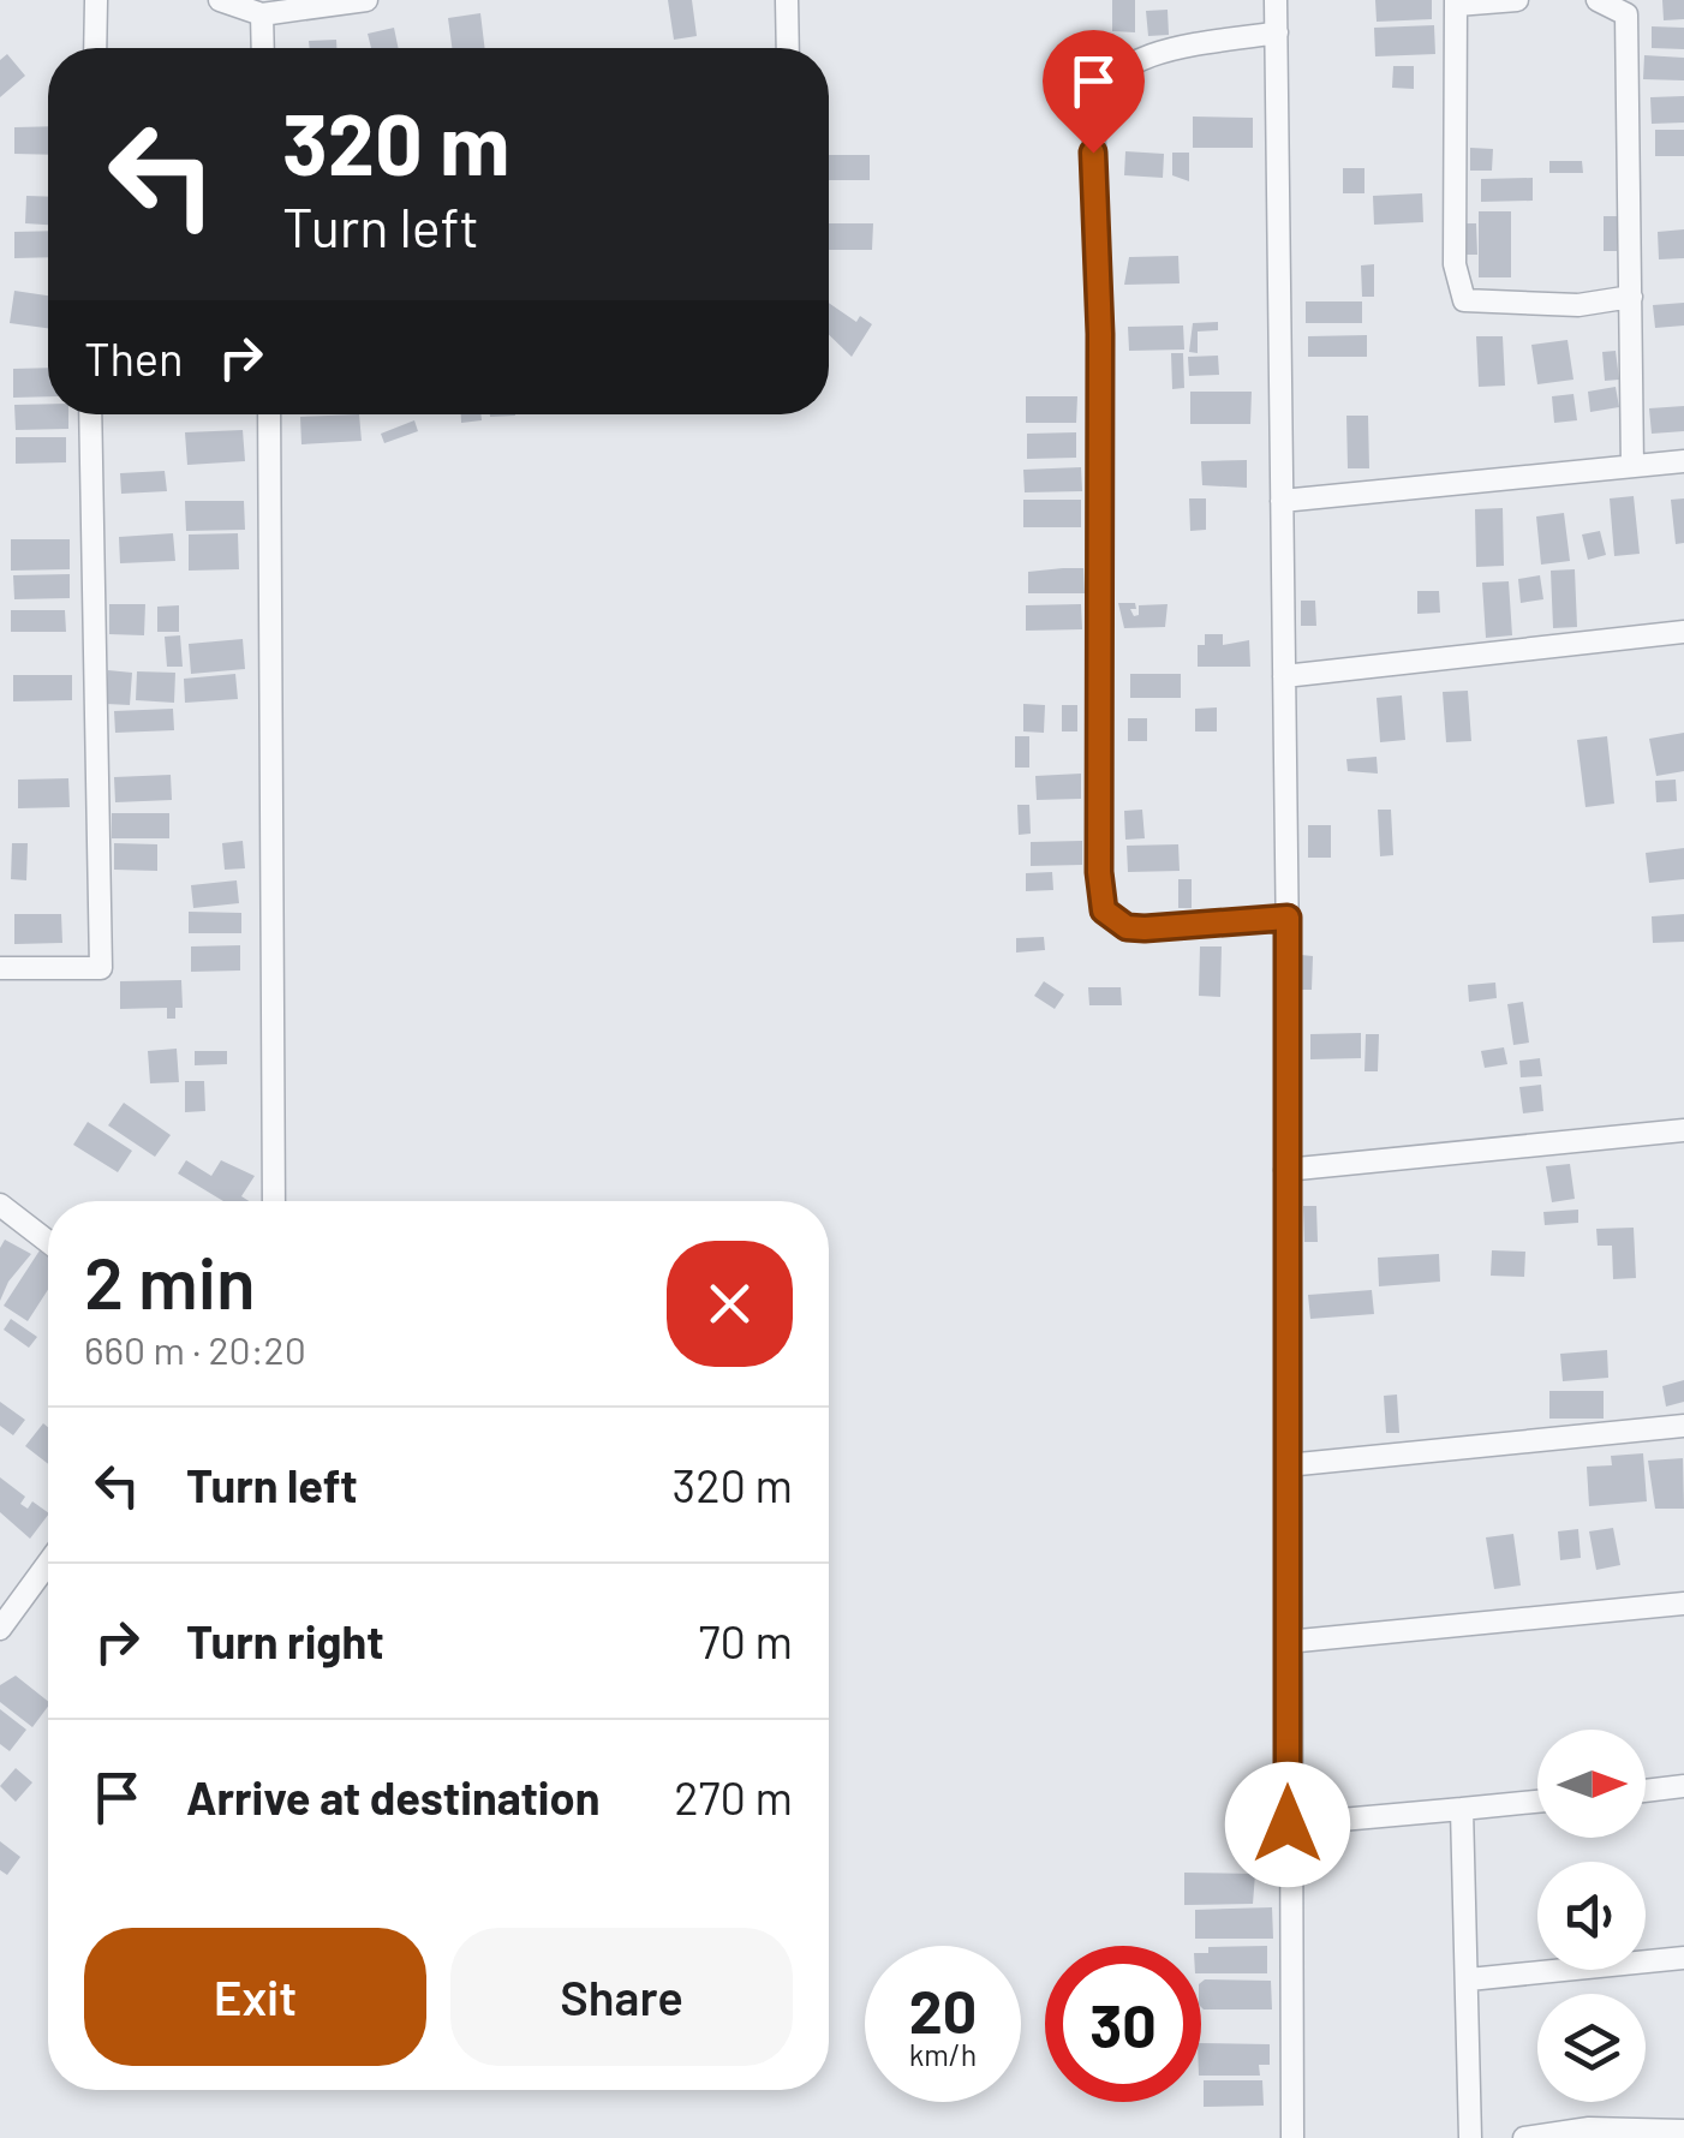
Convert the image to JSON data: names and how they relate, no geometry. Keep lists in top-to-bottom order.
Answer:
{
  "north": "right",
  "page": {
    "turn": ["320 m", "Turn left"],
    "then": "Then",
    "heading": ["2 min", "660 m · 20:20"],
    "list": [
      {
        "name": "Turn left",
        "value": "320 m"
      },
      {
        "name": "Turn right",
        "value": "70 m"
      },
      {
        "name": "Arrive at destination",
        "value": "270 m"
      }
    ],
    "buttons": ["Exit", "Share"],
    "speed": "20 km/h",
    "limit": "30"
  }
}
